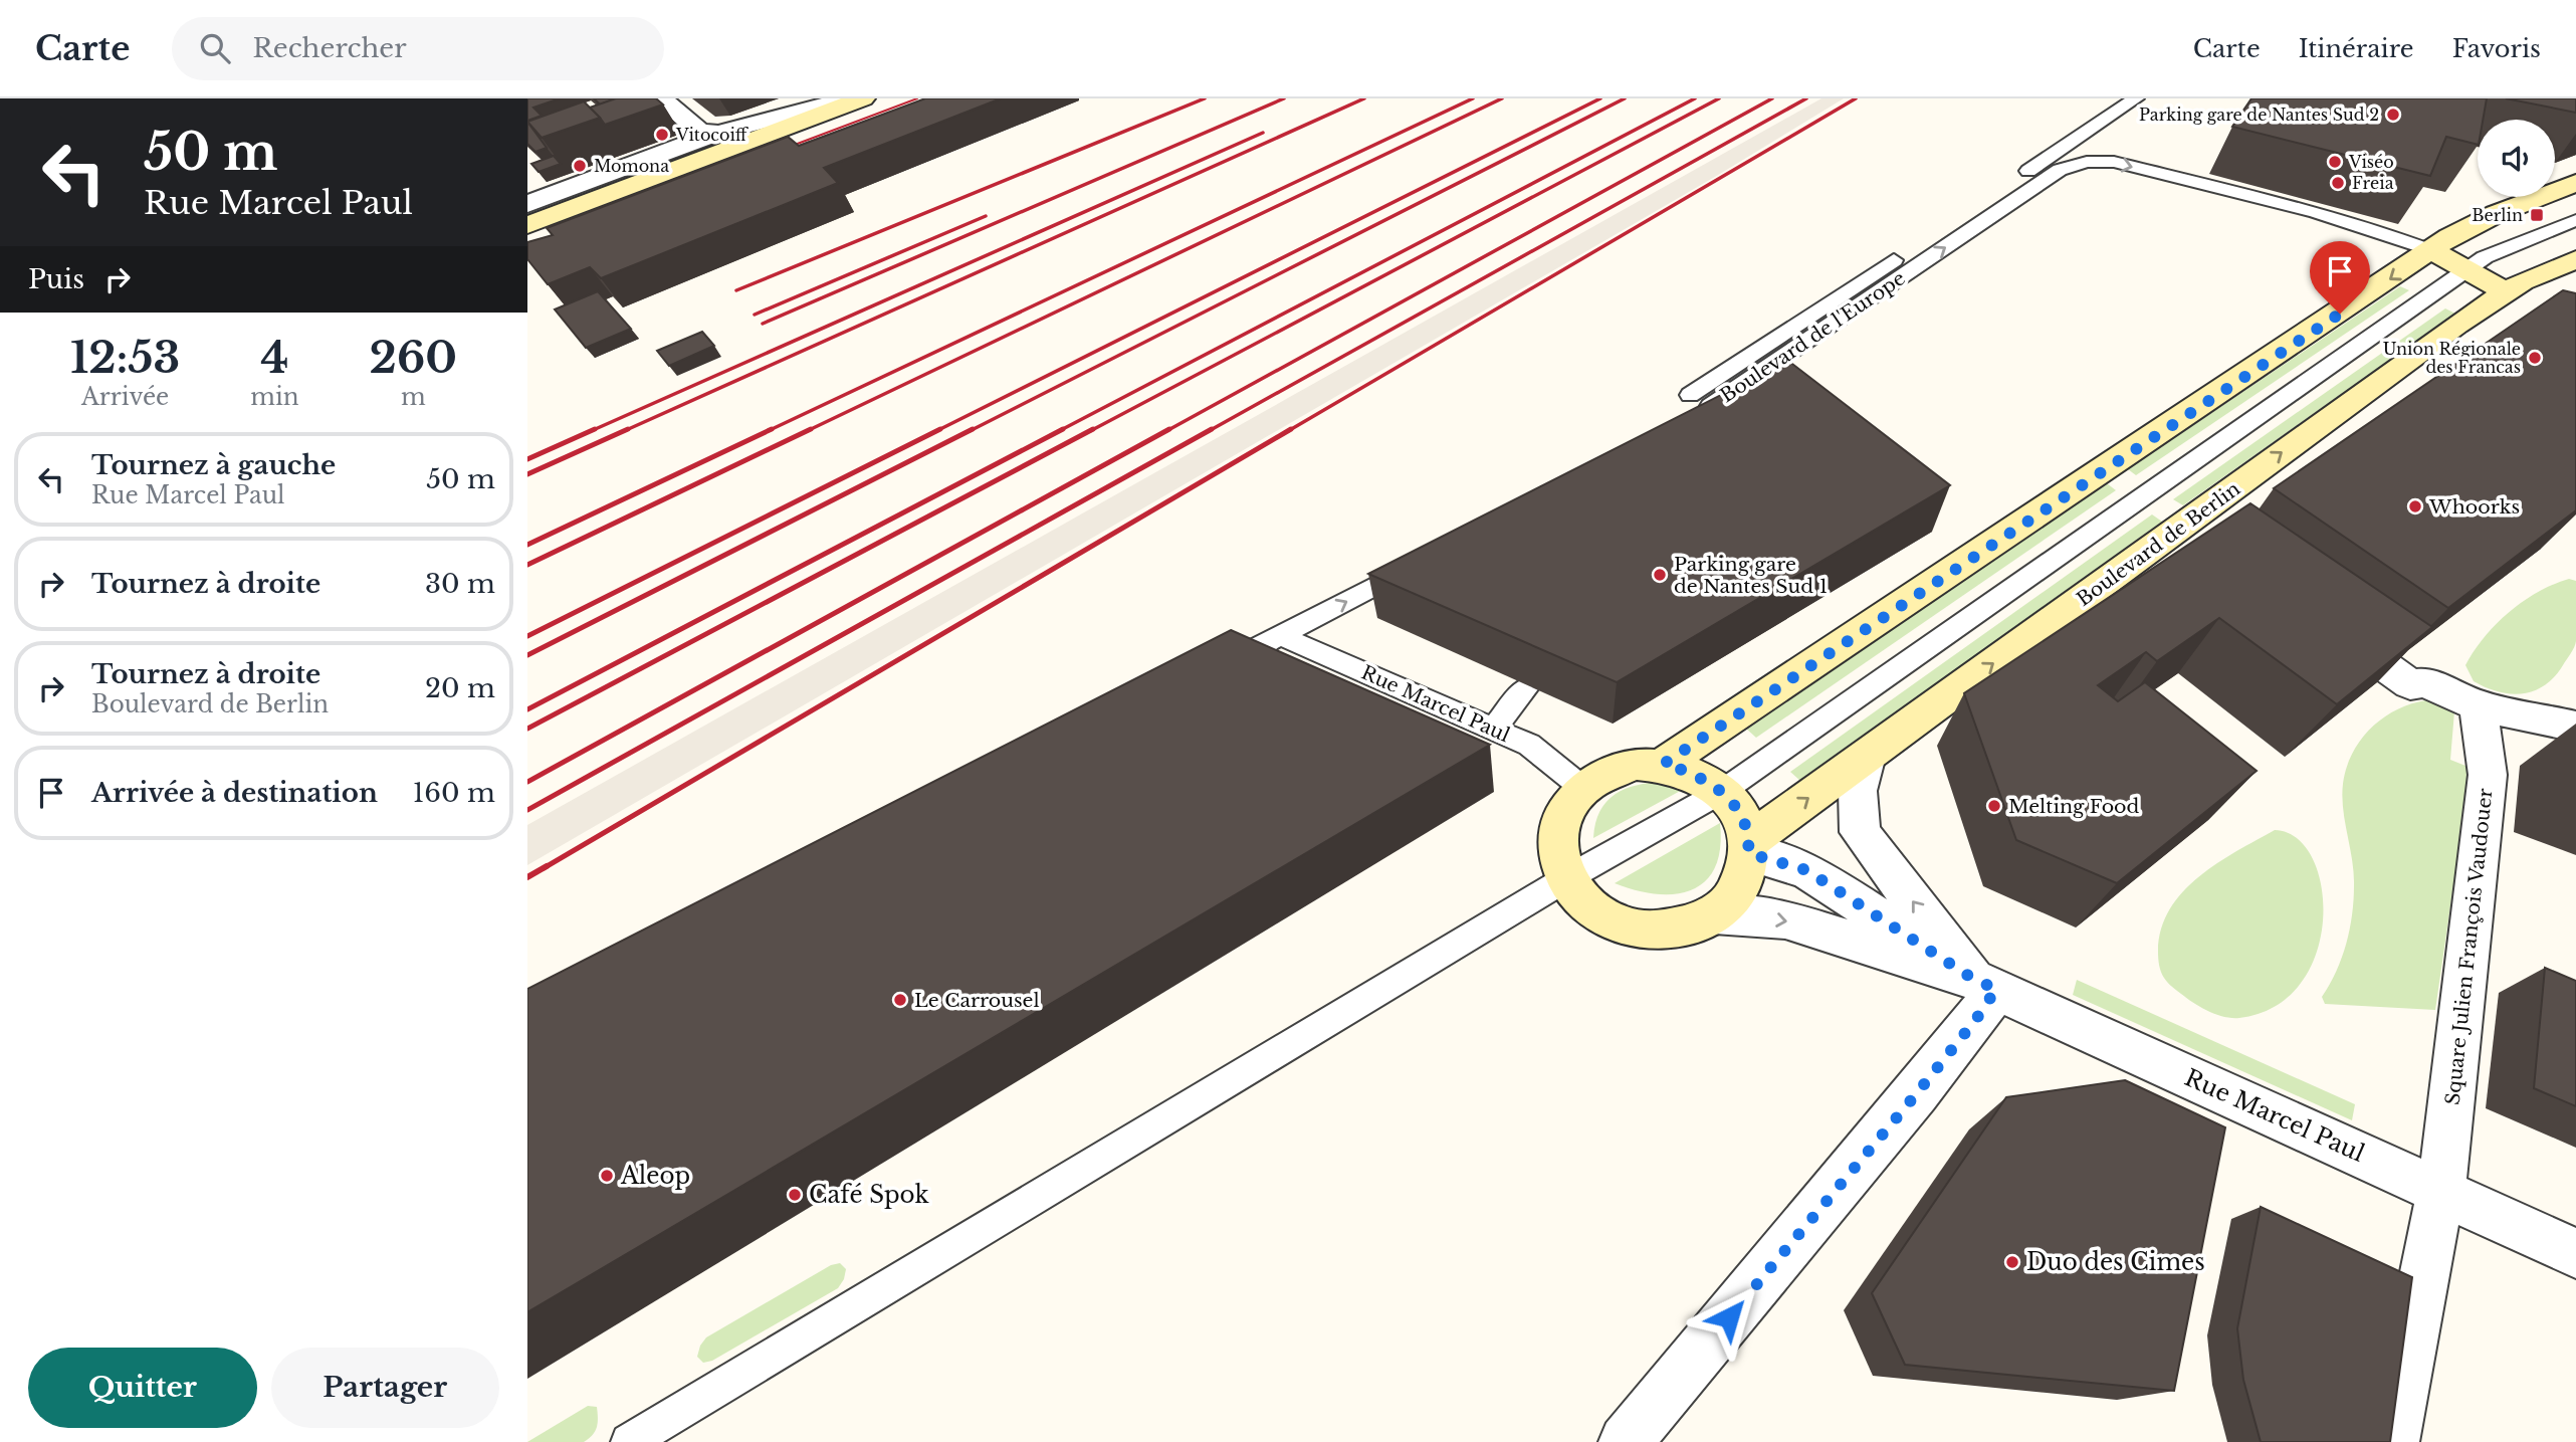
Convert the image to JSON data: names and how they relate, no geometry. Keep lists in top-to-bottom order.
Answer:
{
  "streets": {
    "street": ["Boulevard de Berlin", "Rue Marcel Paul", "Square Julien François Vaudouer"],
    "lane": ["Boulevard de l'Europe"]
  },
  "crossings": [
    ["Boulevard de Berlin", "Rue Marcel Paul"],
    ["Rue Marcel Paul", "Square Julien François Vaudouer"]
  ],
  "places": {
    "other": [
      "Parking gare de Nantes Sud 2",
      "Vitocoiff",
      "Viséo",
      "Momona",
      "Freia",
      "Union Régionale des Francas",
      "Whoorks",
      "Parking gare de Nantes Sud 1",
      "Melting Food",
      "Le Carrousel",
      "Aleop",
      "Café Spok",
      "Duo des Cimes"
    ],
    "transit": ["Berlin"]
  },
  "page": {
    "header": "Carte",
    "search": "Rechercher",
    "nav": ["Carte", "Itinéraire", "Favoris"],
    "turn": ["50 m", "Rue Marcel Paul"],
    "then": "Puis",
    "eta": [
      "12:53",
      "Arrivée",
      "4",
      "min",
      "260",
      "m"
    ],
    "list": [
      {
        "name": "Tournez à gauche",
        "note": "Rue Marcel Paul",
        "value": "50 m"
      },
      {
        "name": "Tournez à droite",
        "value": "30 m"
      },
      {
        "name": "Tournez à droite",
        "note": "Boulevard de Berlin",
        "value": "20 m"
      },
      {
        "name": "Arrivée à destination",
        "value": "160 m"
      }
    ],
    "buttons": ["Quitter", "Partager"]
  }
}
